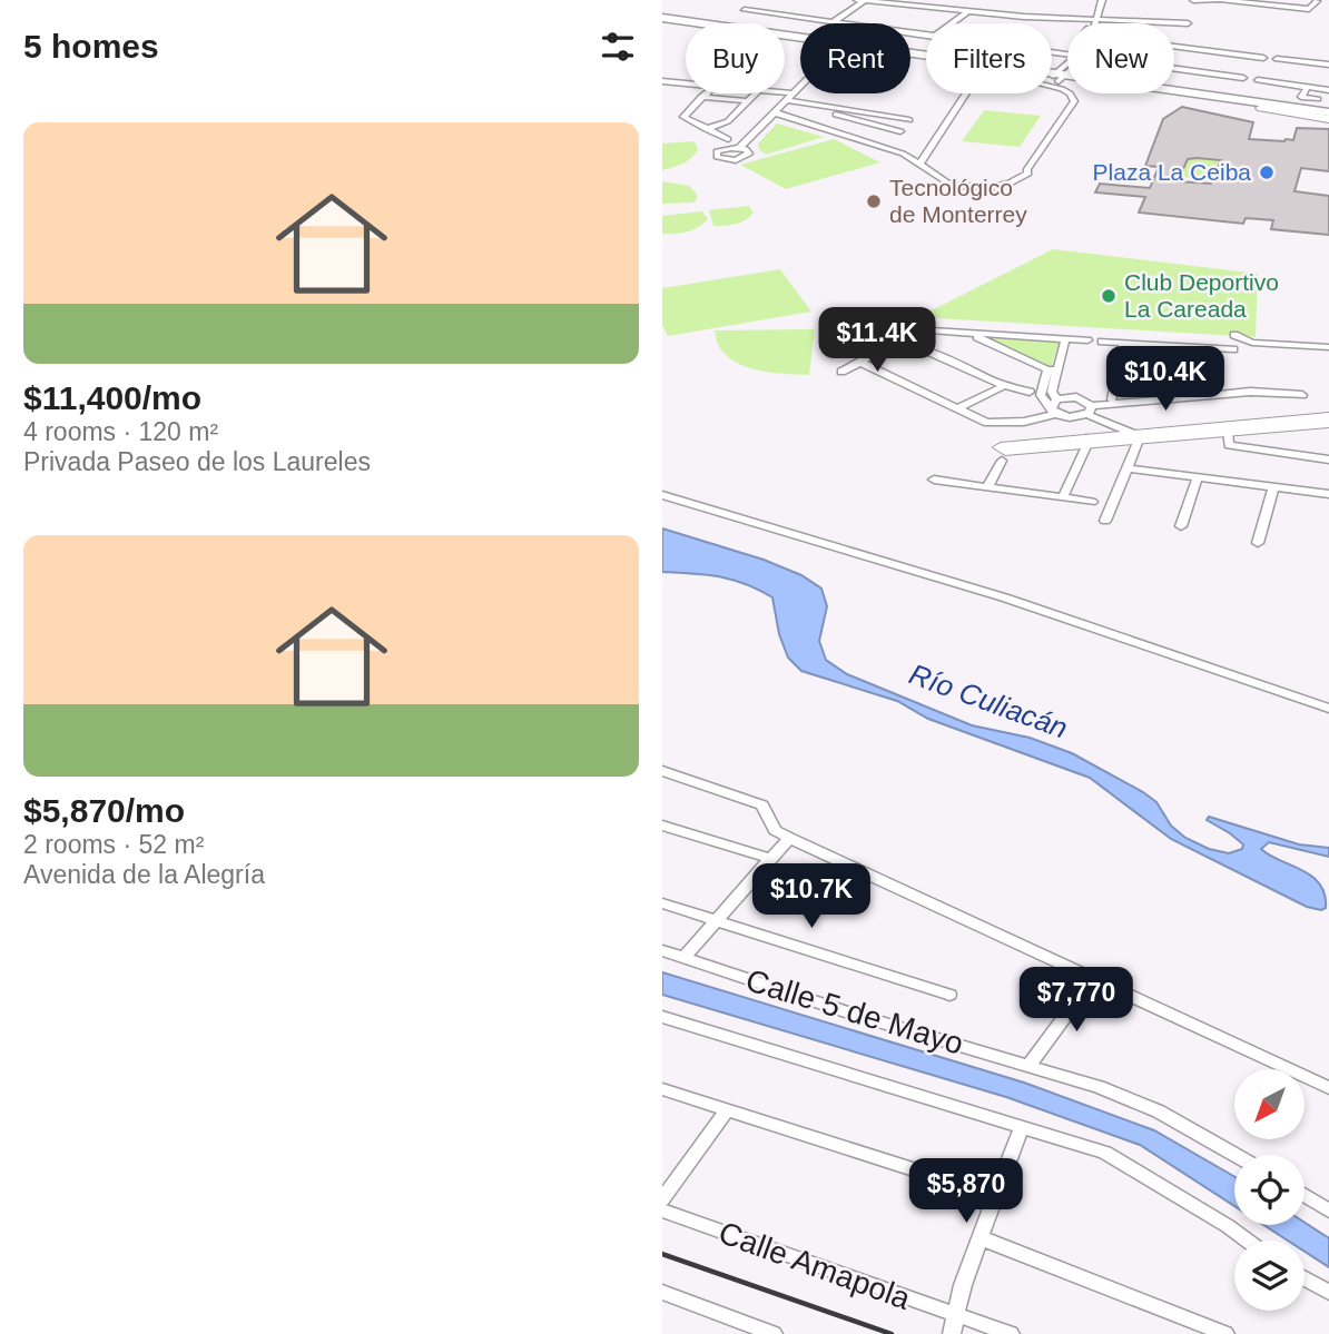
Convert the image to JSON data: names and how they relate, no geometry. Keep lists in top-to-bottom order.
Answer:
{
  "streets": {
    "street": ["Calle 5 de Mayo", "Calle Amapola"]
  },
  "water": ["Río Culiacán"],
  "places": ["Plaza La Ceiba", "Tecnológico de Monterrey", "Club Deportivo La Careada"],
  "north": "bottom left",
  "page": {
    "heading": "5 homes",
    "chip": [
      "Buy",
      "Rent",
      "Filters",
      "New"
    ],
    "list": [
      {
        "name": "$11,400/mo",
        "note": "4 rooms · 120 m² · Privada Paseo de los Laureles"
      },
      {
        "name": "$5,870/mo",
        "note": "2 rooms · 52 m² · Avenida de la Alegría"
      }
    ],
    "price": [
      "$11.4K",
      "$10.4K",
      "$10.7K",
      "$7,770",
      "$5,870"
    ]
  }
}
